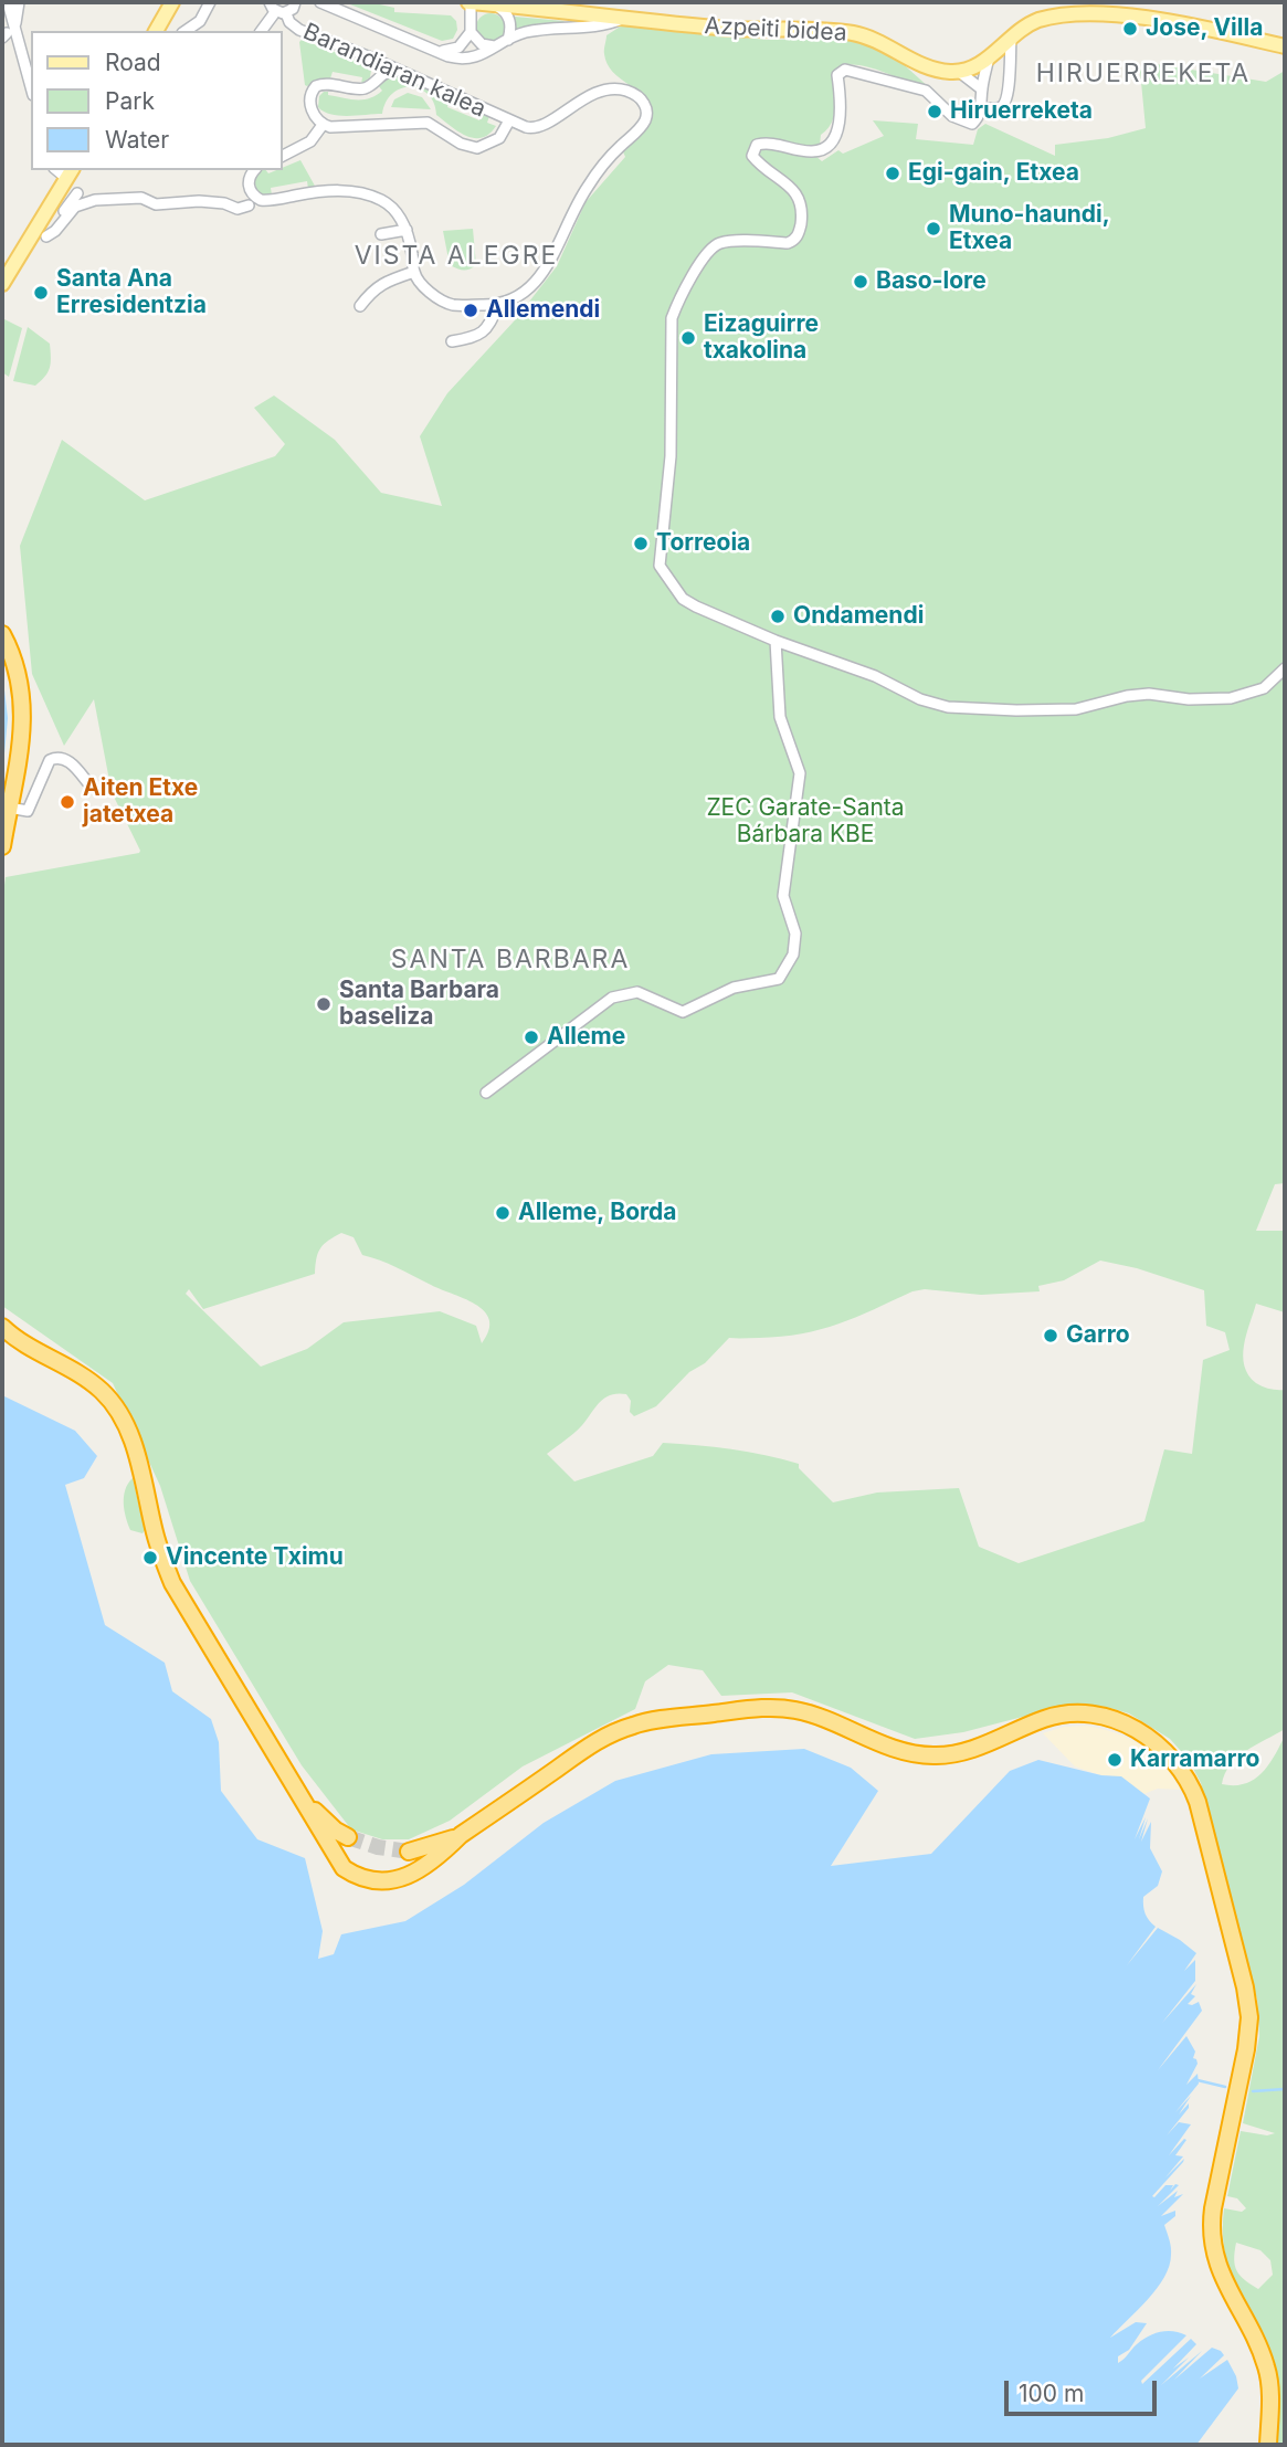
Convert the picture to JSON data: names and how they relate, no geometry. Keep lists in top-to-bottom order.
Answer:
{
  "streets": {
    "main road": ["Azpeiti bidea"],
    "street": ["Barandiaran kalea"]
  },
  "districts": ["HIRUERREKETA", "VISTA ALEGRE", "SANTA BARBARA"],
  "parks": ["ZEC Garate-Santa Bárbara KBE"],
  "places": [
    "Jose, Villa",
    "Hiruerreketa",
    "Egi-gain, Etxea",
    "Muno-haundi, Etxea",
    "Baso-lore",
    "Santa Ana Erresidentzia",
    "Allemendi",
    "Eizaguirre txakolina",
    "Torreoia",
    "Ondamendi",
    "Aiten Etxe jatetxea",
    "Santa Barbara baseliza",
    "Alleme",
    "Alleme, Borda",
    "Garro",
    "Vincente Tximu",
    "Karramarro"
  ],
  "legend": ["Road", "Park", "Water"],
  "scale_bar": "100 m"
}
